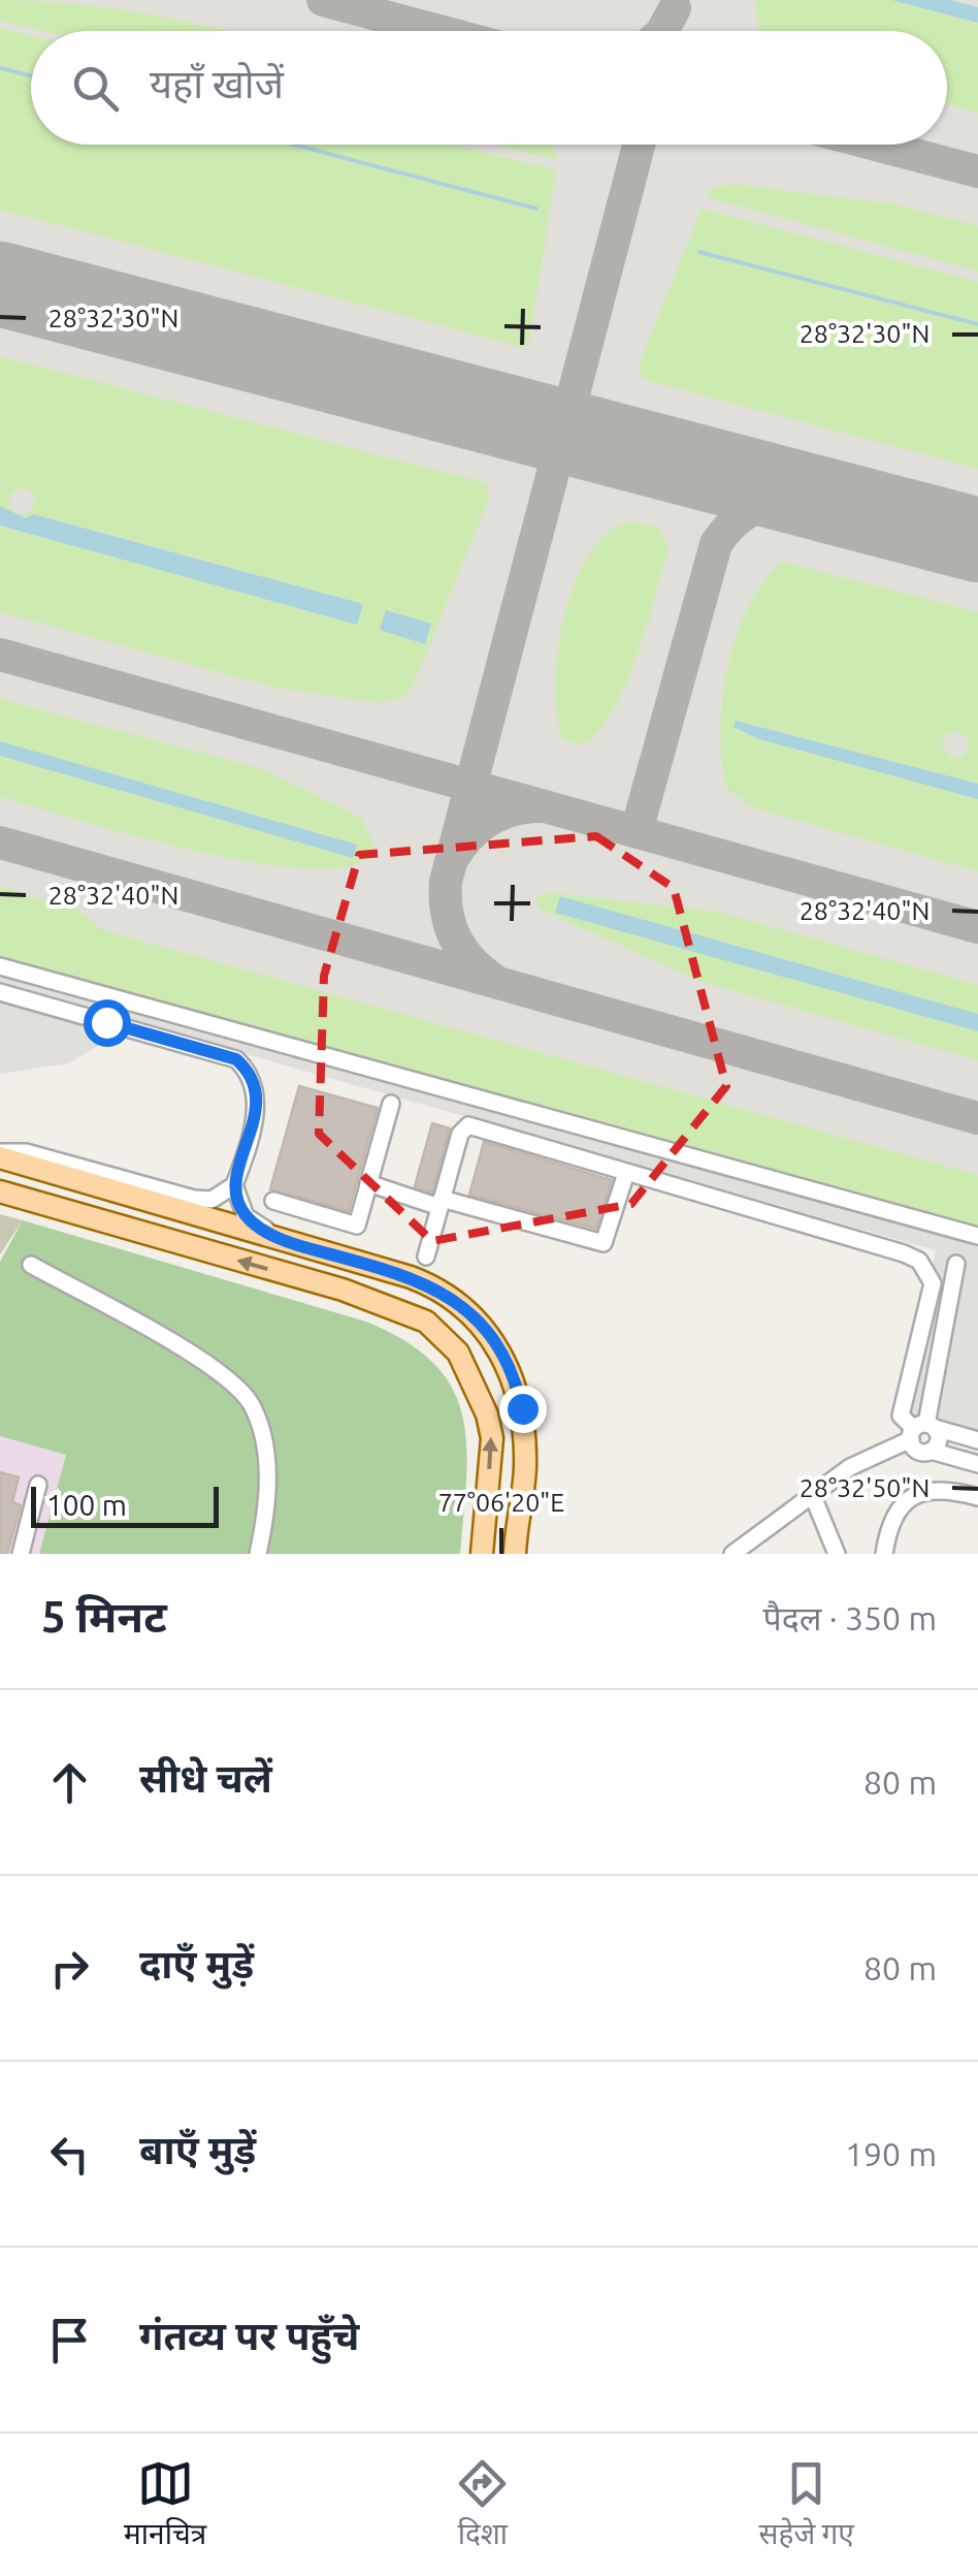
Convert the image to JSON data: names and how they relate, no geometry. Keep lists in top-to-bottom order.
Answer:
{
  "scale_bar": "100 m",
  "page": {
    "search": "यहाँ खोजें",
    "scale": "100 m",
    "heading": ["5 मिनट", "पैदल · 350 m"],
    "list": [
      ["सीधे चलें", "80 m"],
      ["दाएँ मुड़ें", "80 m"],
      ["बाएँ मुड़ें", "190 m"],
      "गंतव्य पर पहुँचे"
    ],
    "nav": ["मानचित्र", "दिशा", "सहेजे गए"]
  },
  "coordinates": [
    "28°32'30\"N",
    "28°32'40\"N",
    "28°32'50\"N",
    "77°06'20\"E"
  ]
}
